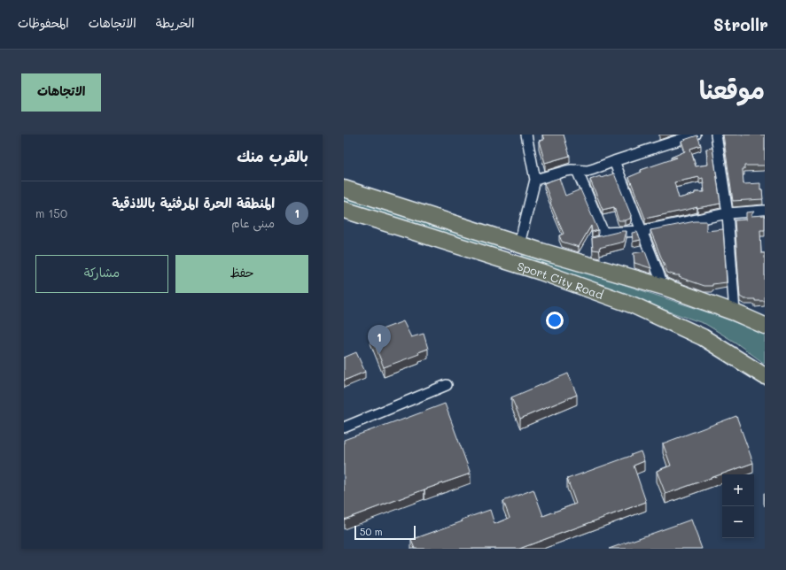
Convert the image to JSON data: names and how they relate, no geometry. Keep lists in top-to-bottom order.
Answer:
{
  "streets": {
    "main road": ["Sport City Road"]
  },
  "scale_bar": "50 m",
  "page": {
    "header": "Strollr",
    "nav": ["الخريطة", "الاتجاهات", "المحفوظات"],
    "title": "موقعنا",
    "buttons": [
      "الاتجاهات",
      ["حفظ", "مشاركة"]
    ],
    "heading": "بالقرب منك",
    "list": [
      {
        "mark": "1",
        "name": "المنطقة الحرة المرفئية باللاذقية",
        "note": "مبنى عام",
        "value": "150 m"
      }
    ],
    "pins": "1",
    "map_buttons": ["+", "−"],
    "scale": "50 m"
  }
}
